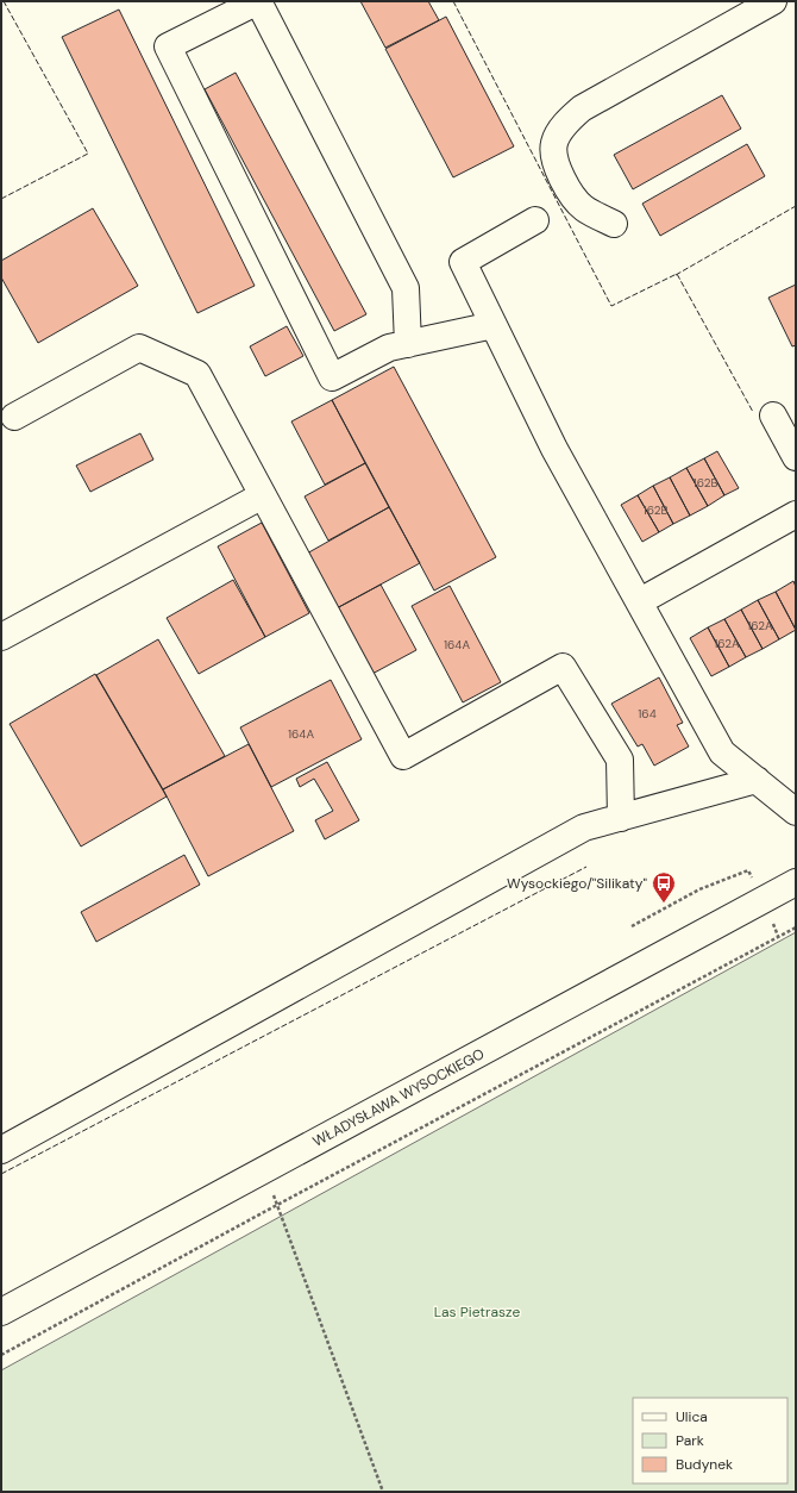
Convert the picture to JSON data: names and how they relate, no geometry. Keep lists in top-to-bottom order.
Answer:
{
  "streets": {
    "main road": ["WŁADYSŁAWA WYSOCKIEGO"]
  },
  "parks": ["Las Pietrasze"],
  "places": {
    "bus stop": ["Wysockiego/\"Silikaty\""]
  },
  "house_numbers": [
    "162B",
    "162B",
    "162A",
    "162A",
    "164A",
    "164",
    "164A"
  ],
  "legend": ["Ulica", "Park", "Budynek"]
}
